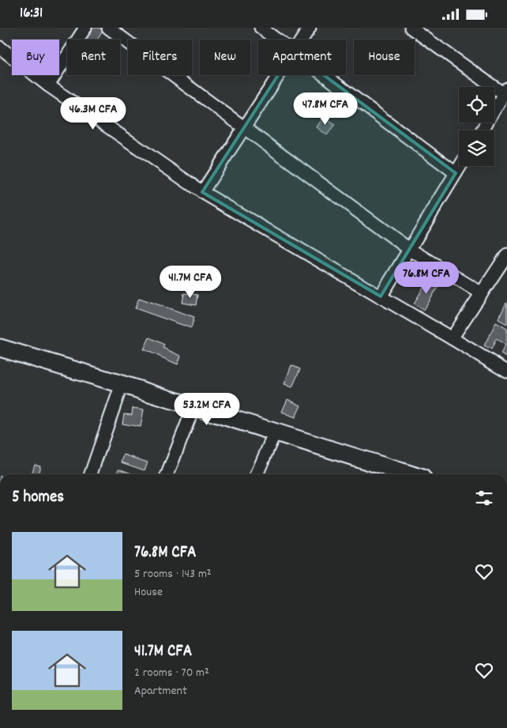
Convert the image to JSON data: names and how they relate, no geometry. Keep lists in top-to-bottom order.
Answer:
{
  "page": {
    "status": "16:31",
    "chip": [
      "Buy",
      "Rent",
      "Filters",
      "New",
      "Apartment",
      "House"
    ],
    "price": [
      "47.8M CFA",
      "46.3M CFA",
      "76.8M CFA",
      "41.7M CFA",
      "53.2M CFA"
    ],
    "heading": "5 homes",
    "list": [
      {
        "name": "76.8M CFA",
        "note": "5 rooms · 143 m² · House"
      },
      {
        "name": "41.7M CFA",
        "note": "2 rooms · 70 m² · Apartment"
      }
    ]
  }
}
